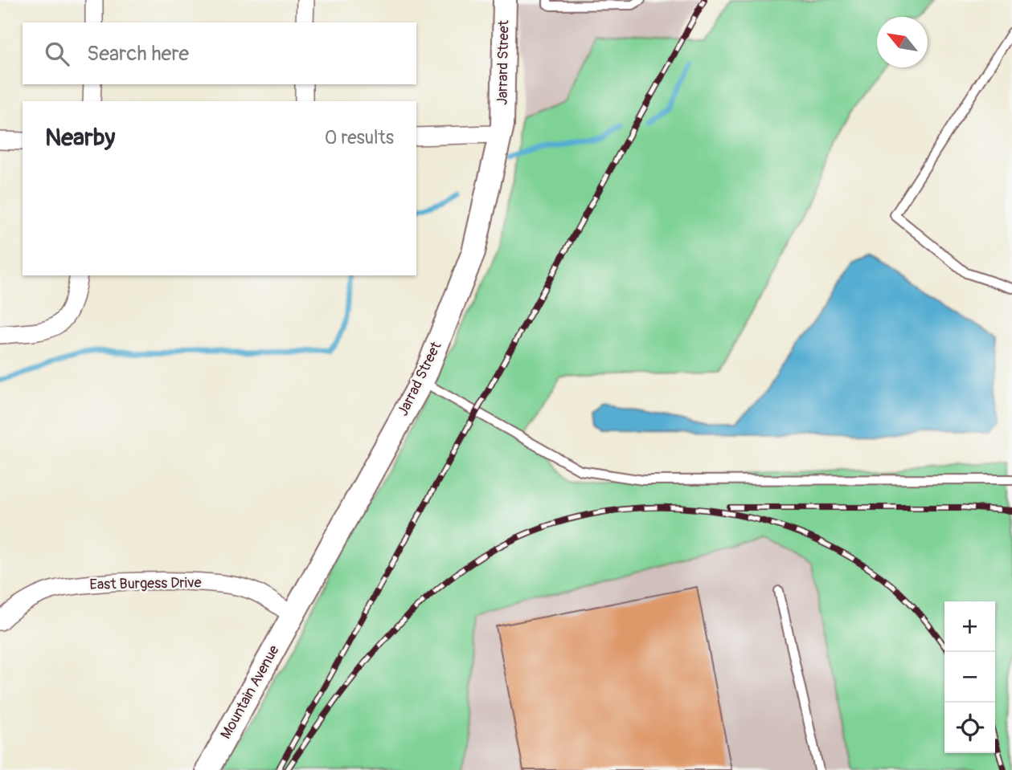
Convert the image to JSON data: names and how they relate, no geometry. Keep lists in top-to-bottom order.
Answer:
{
  "streets": {
    "street": [
      "Jarrard Street",
      "Jarrad Street",
      "East Burgess Drive",
      "Mountain Avenue"
    ]
  },
  "crossings": [
    ["Jarrard Street", "Jarrad Street"],
    ["Jarrad Street", "East Burgess Drive"],
    ["Jarrad Street", "Mountain Avenue"],
    ["East Burgess Drive", "Mountain Avenue"]
  ],
  "north": "top left",
  "page": {
    "search": "Search here",
    "heading": ["Nearby", "0 results"],
    "map_buttons": ["+", "−"]
  }
}
